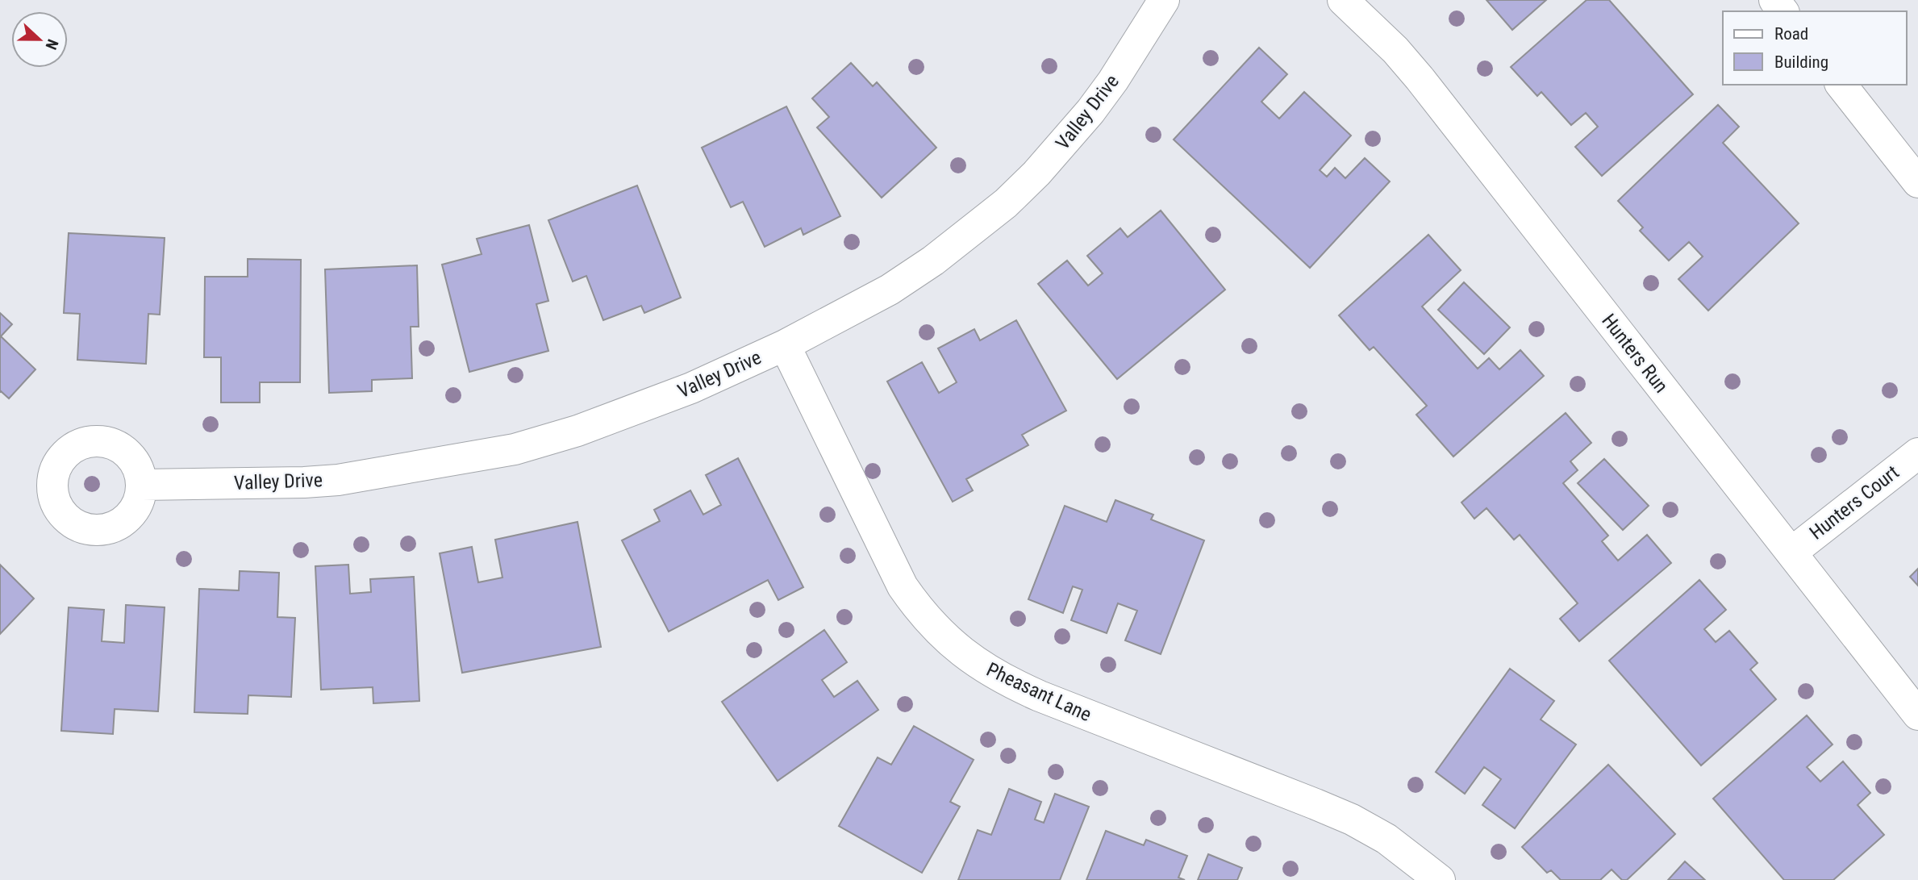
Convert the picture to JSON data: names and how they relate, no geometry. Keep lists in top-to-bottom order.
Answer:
{
  "streets": {
    "street": [
      "Valley Drive",
      "Hunters Run",
      "Hunters Court",
      "Pheasant Lane"
    ]
  },
  "crossings": [
    ["Valley Drive", "Pheasant Lane"],
    ["Hunters Run", "Hunters Court"]
  ],
  "legend": ["Road", "Building"],
  "north": "right"
}
